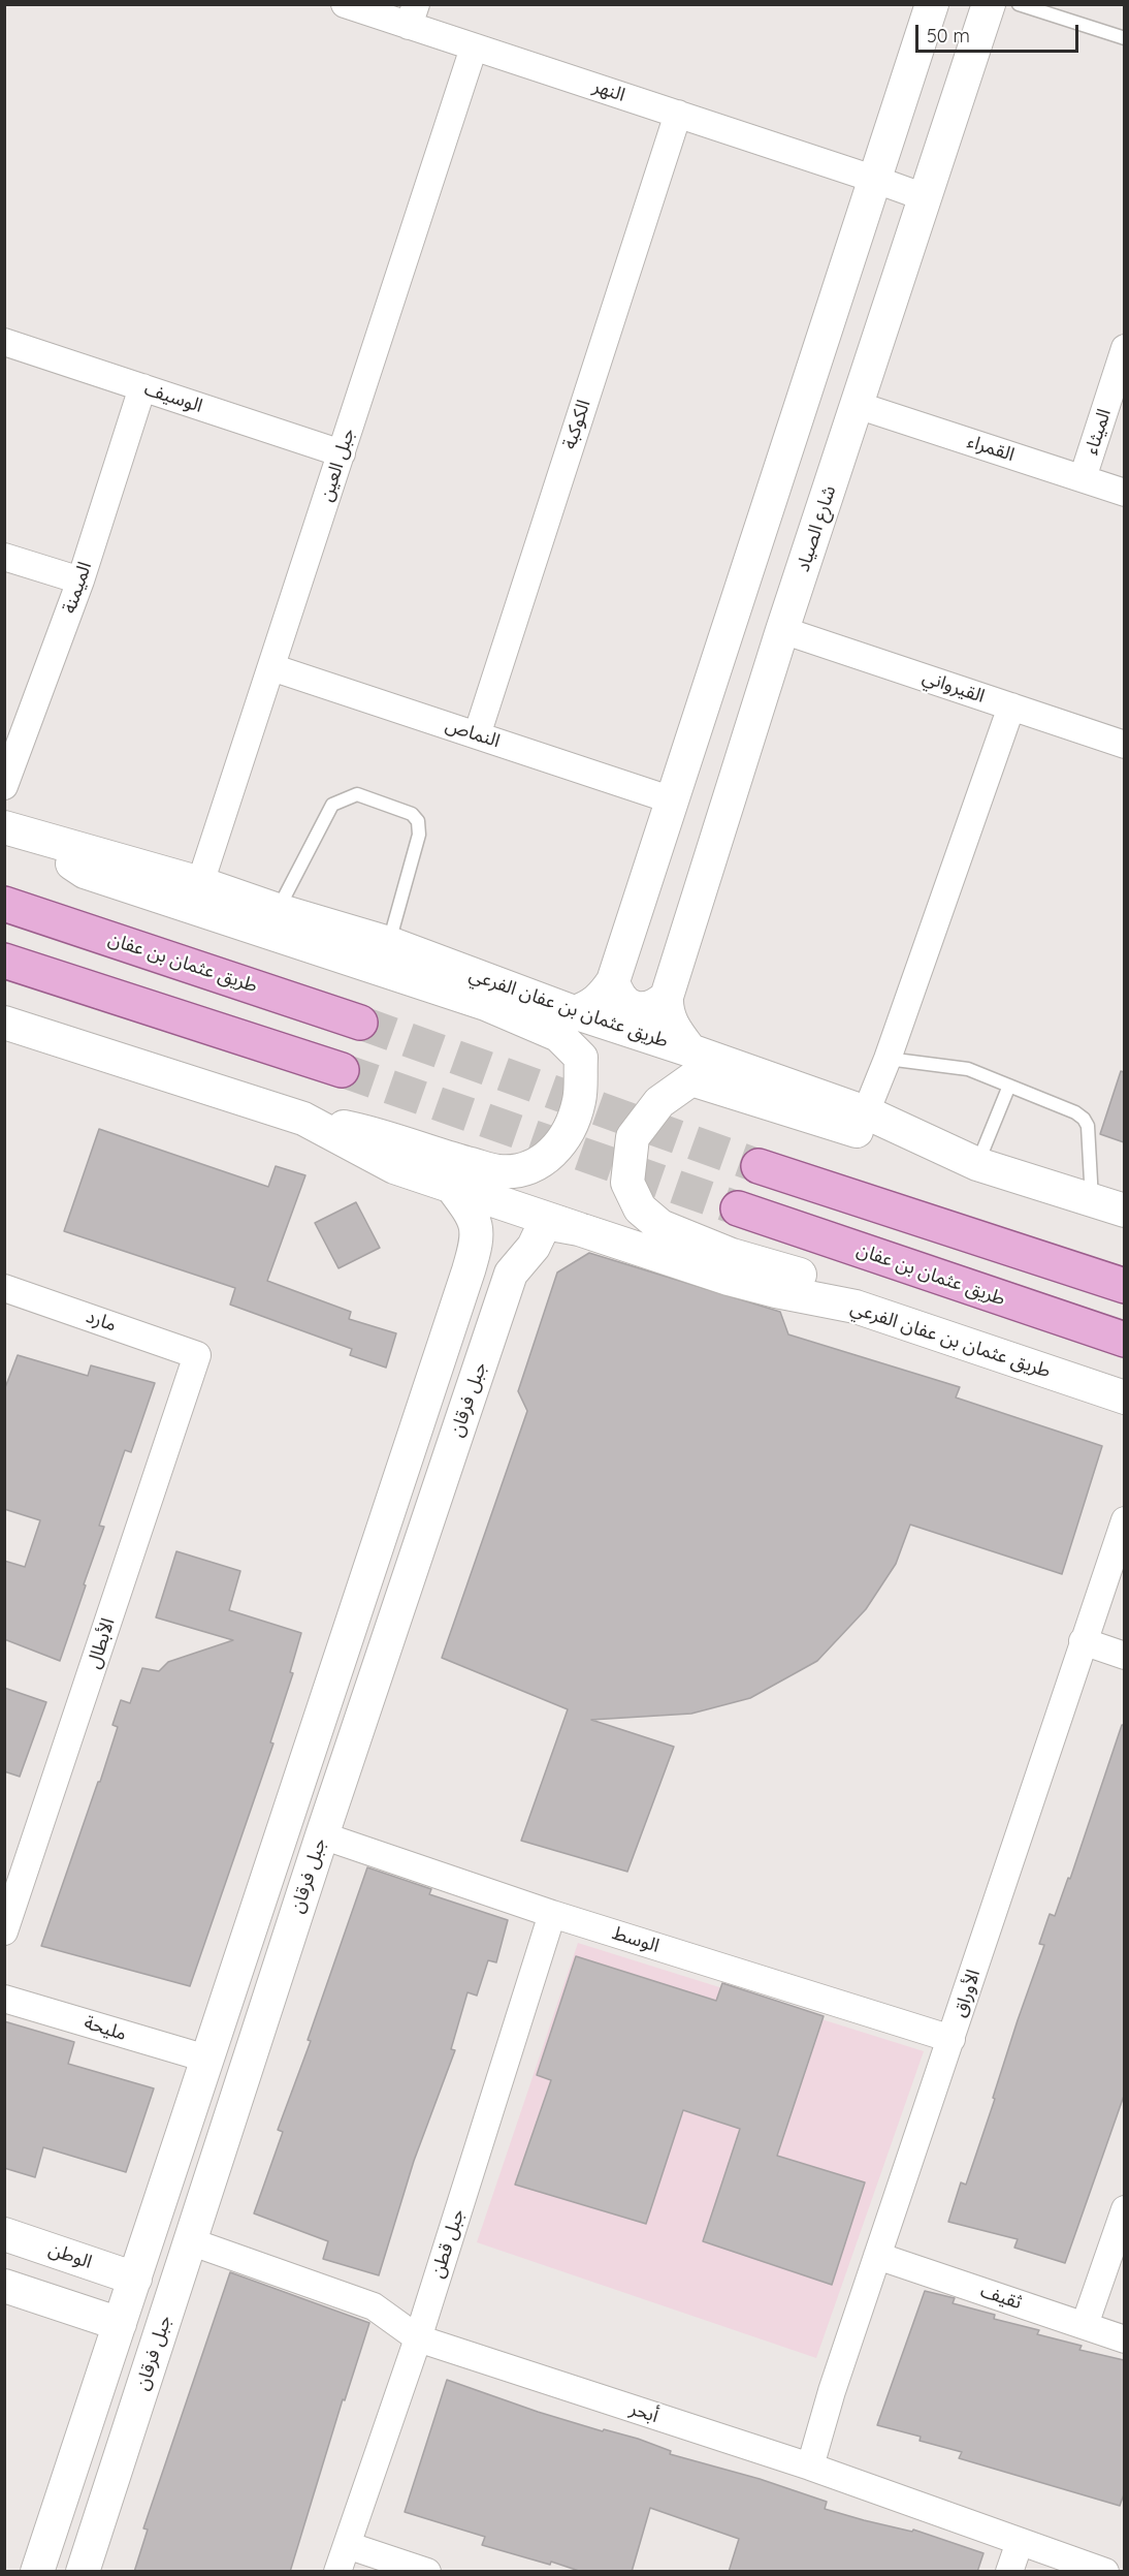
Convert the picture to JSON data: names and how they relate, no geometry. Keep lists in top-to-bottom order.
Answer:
{
  "streets": {
    "main road": ["طريق عثمان بن عفان"],
    "street": [
      "النهر",
      "الوسيف",
      "الكوكبة",
      "الميثاء",
      "القمراء",
      "جبل العين",
      "شارع الصياد",
      "الميمنة",
      "القيرواني",
      "النماص",
      "طريق عثمان بن عفان الفرعي",
      "مارد",
      "جبل فرقان",
      "الأبطال",
      "الوسط",
      "الأوراق",
      "مليحة",
      "جبل قطن",
      "الوطن",
      "ثقيف",
      "أبحر"
    ]
  },
  "crossings": [
    ["النهر", "الكوكبة"],
    ["النهر", "جبل العين"],
    ["النهر", "شارع الصياد"],
    ["الوسيف", "جبل العين"],
    ["الوسيف", "الميمنة"],
    ["الكوكبة", "النماص"],
    ["الميثاء", "القمراء"],
    ["القمراء", "شارع الصياد"],
    ["جبل العين", "النماص"],
    ["جبل العين", "طريق عثمان بن عفان الفرعي"],
    ["شارع الصياد", "القيرواني"],
    ["شارع الصياد", "طريق عثمان بن عفان الفرعي"],
    ["طريق عثمان بن عفان الفرعي", "جبل فرقان"],
    ["مارد", "الأبطال"],
    ["جبل فرقان", "الوسط"],
    ["جبل فرقان", "أبحر"],
    ["الوسط", "الأوراق"],
    ["الوسط", "جبل قطن"],
    ["الأوراق", "ثقيف"],
    ["الأوراق", "أبحر"],
    ["جبل قطن", "أبحر"]
  ],
  "scale_bar": "50 m"
}
